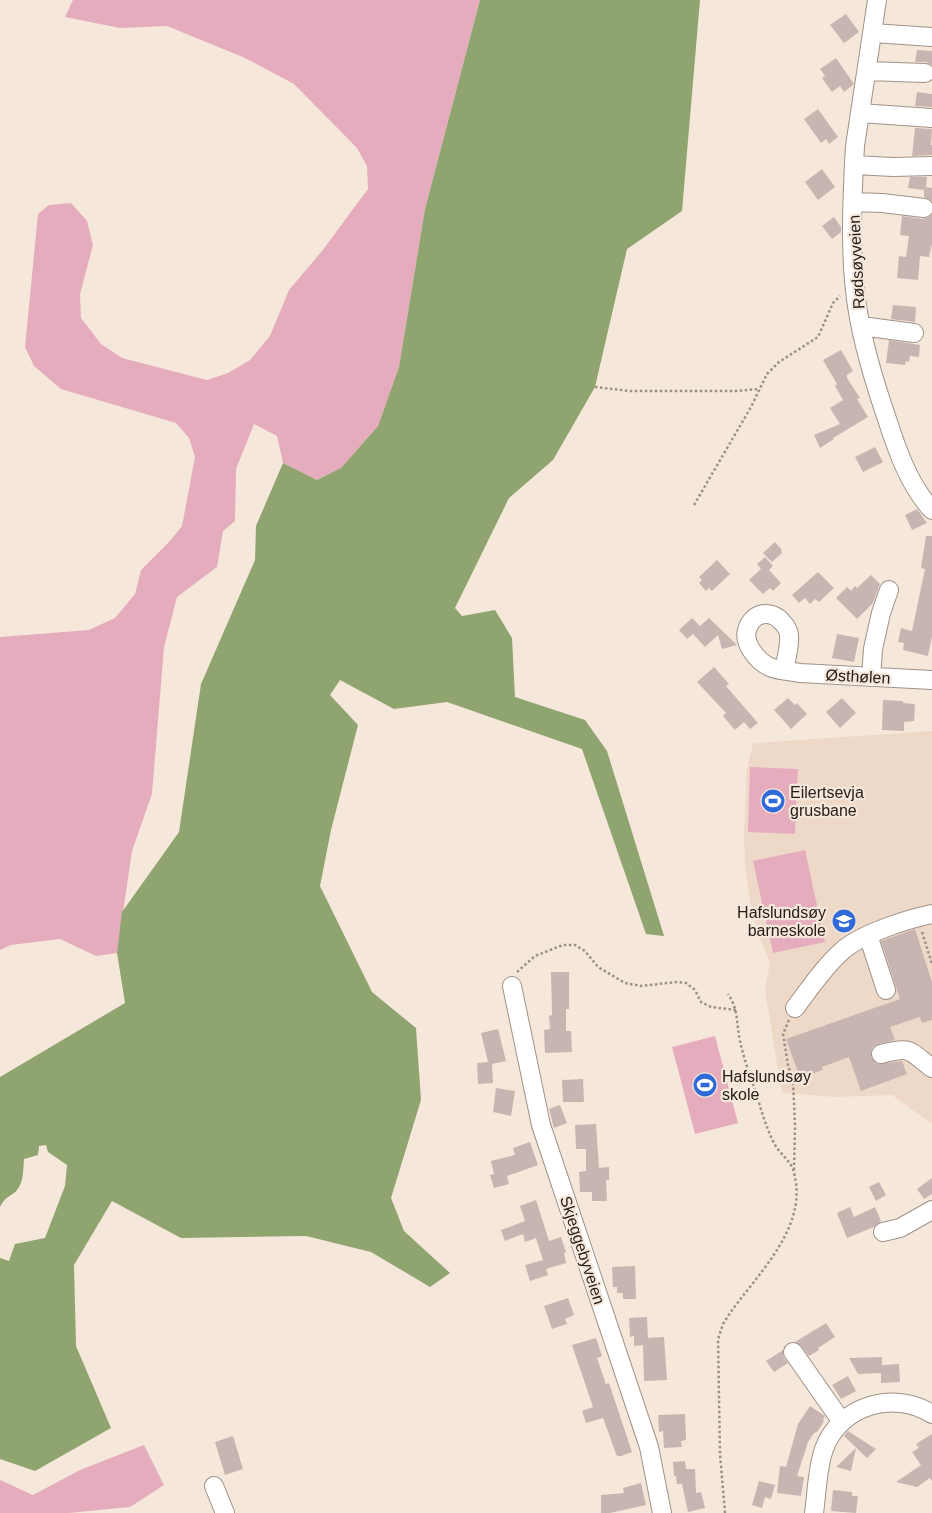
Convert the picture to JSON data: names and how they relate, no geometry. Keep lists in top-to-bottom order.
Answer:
{
  "streets": {
    "street": ["Rødsøyveien", "Østhølen", "Skjeggebyveien"]
  },
  "places": {
    "sports": ["Eilertsevja grusbane", "Hafslundsøy skole"],
    "school or university": ["Hafslundsøy barneskole"]
  }
}
